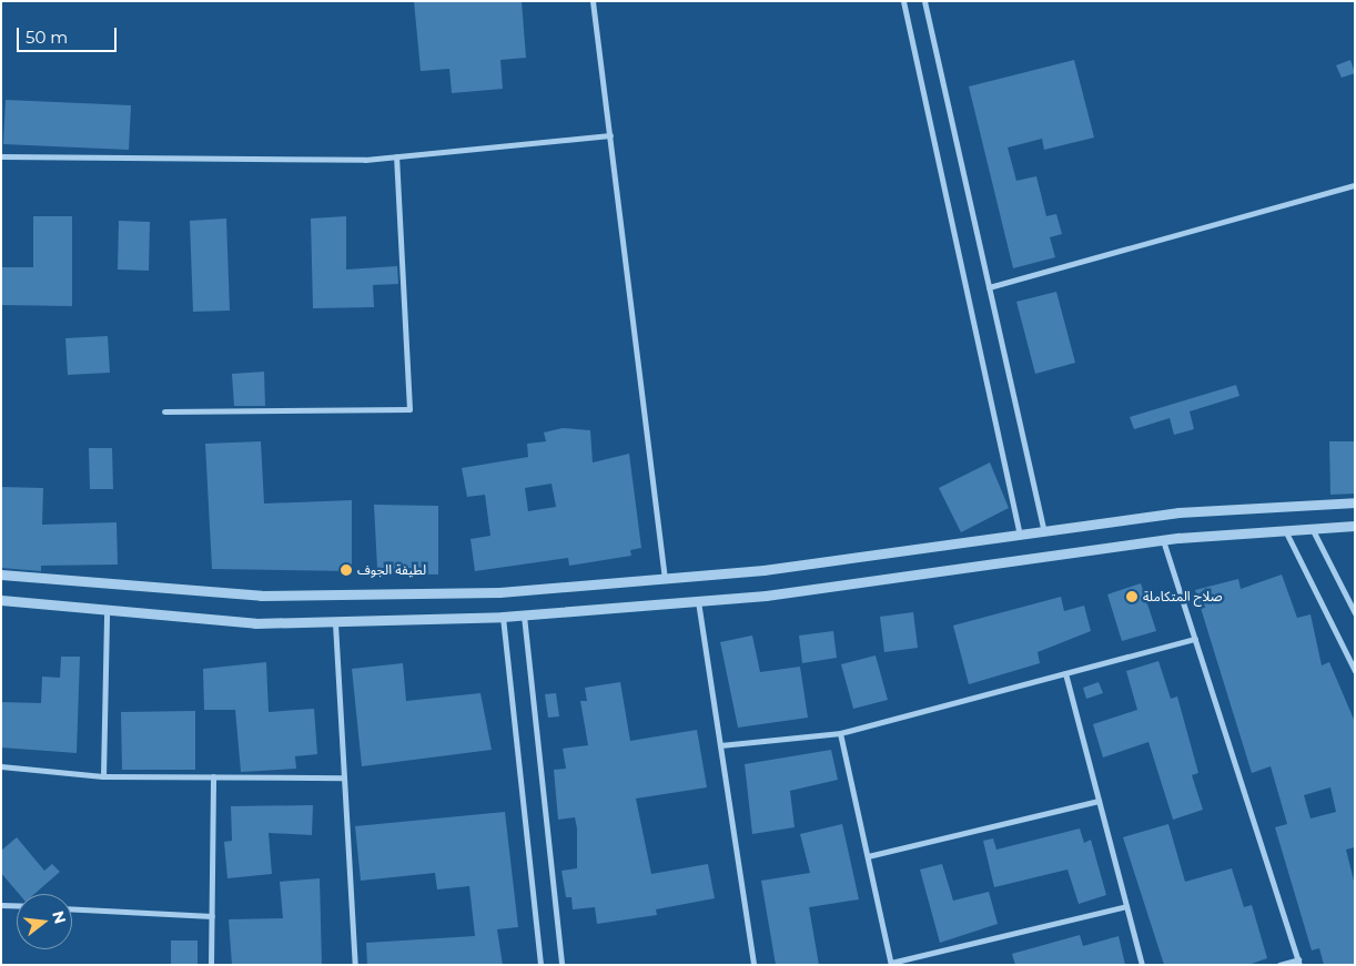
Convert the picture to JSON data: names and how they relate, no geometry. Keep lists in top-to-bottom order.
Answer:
{
  "places": ["لطيفة الجوف", "صلاح المتكاملة"],
  "scale_bar": "50 m",
  "north": "right"
}
